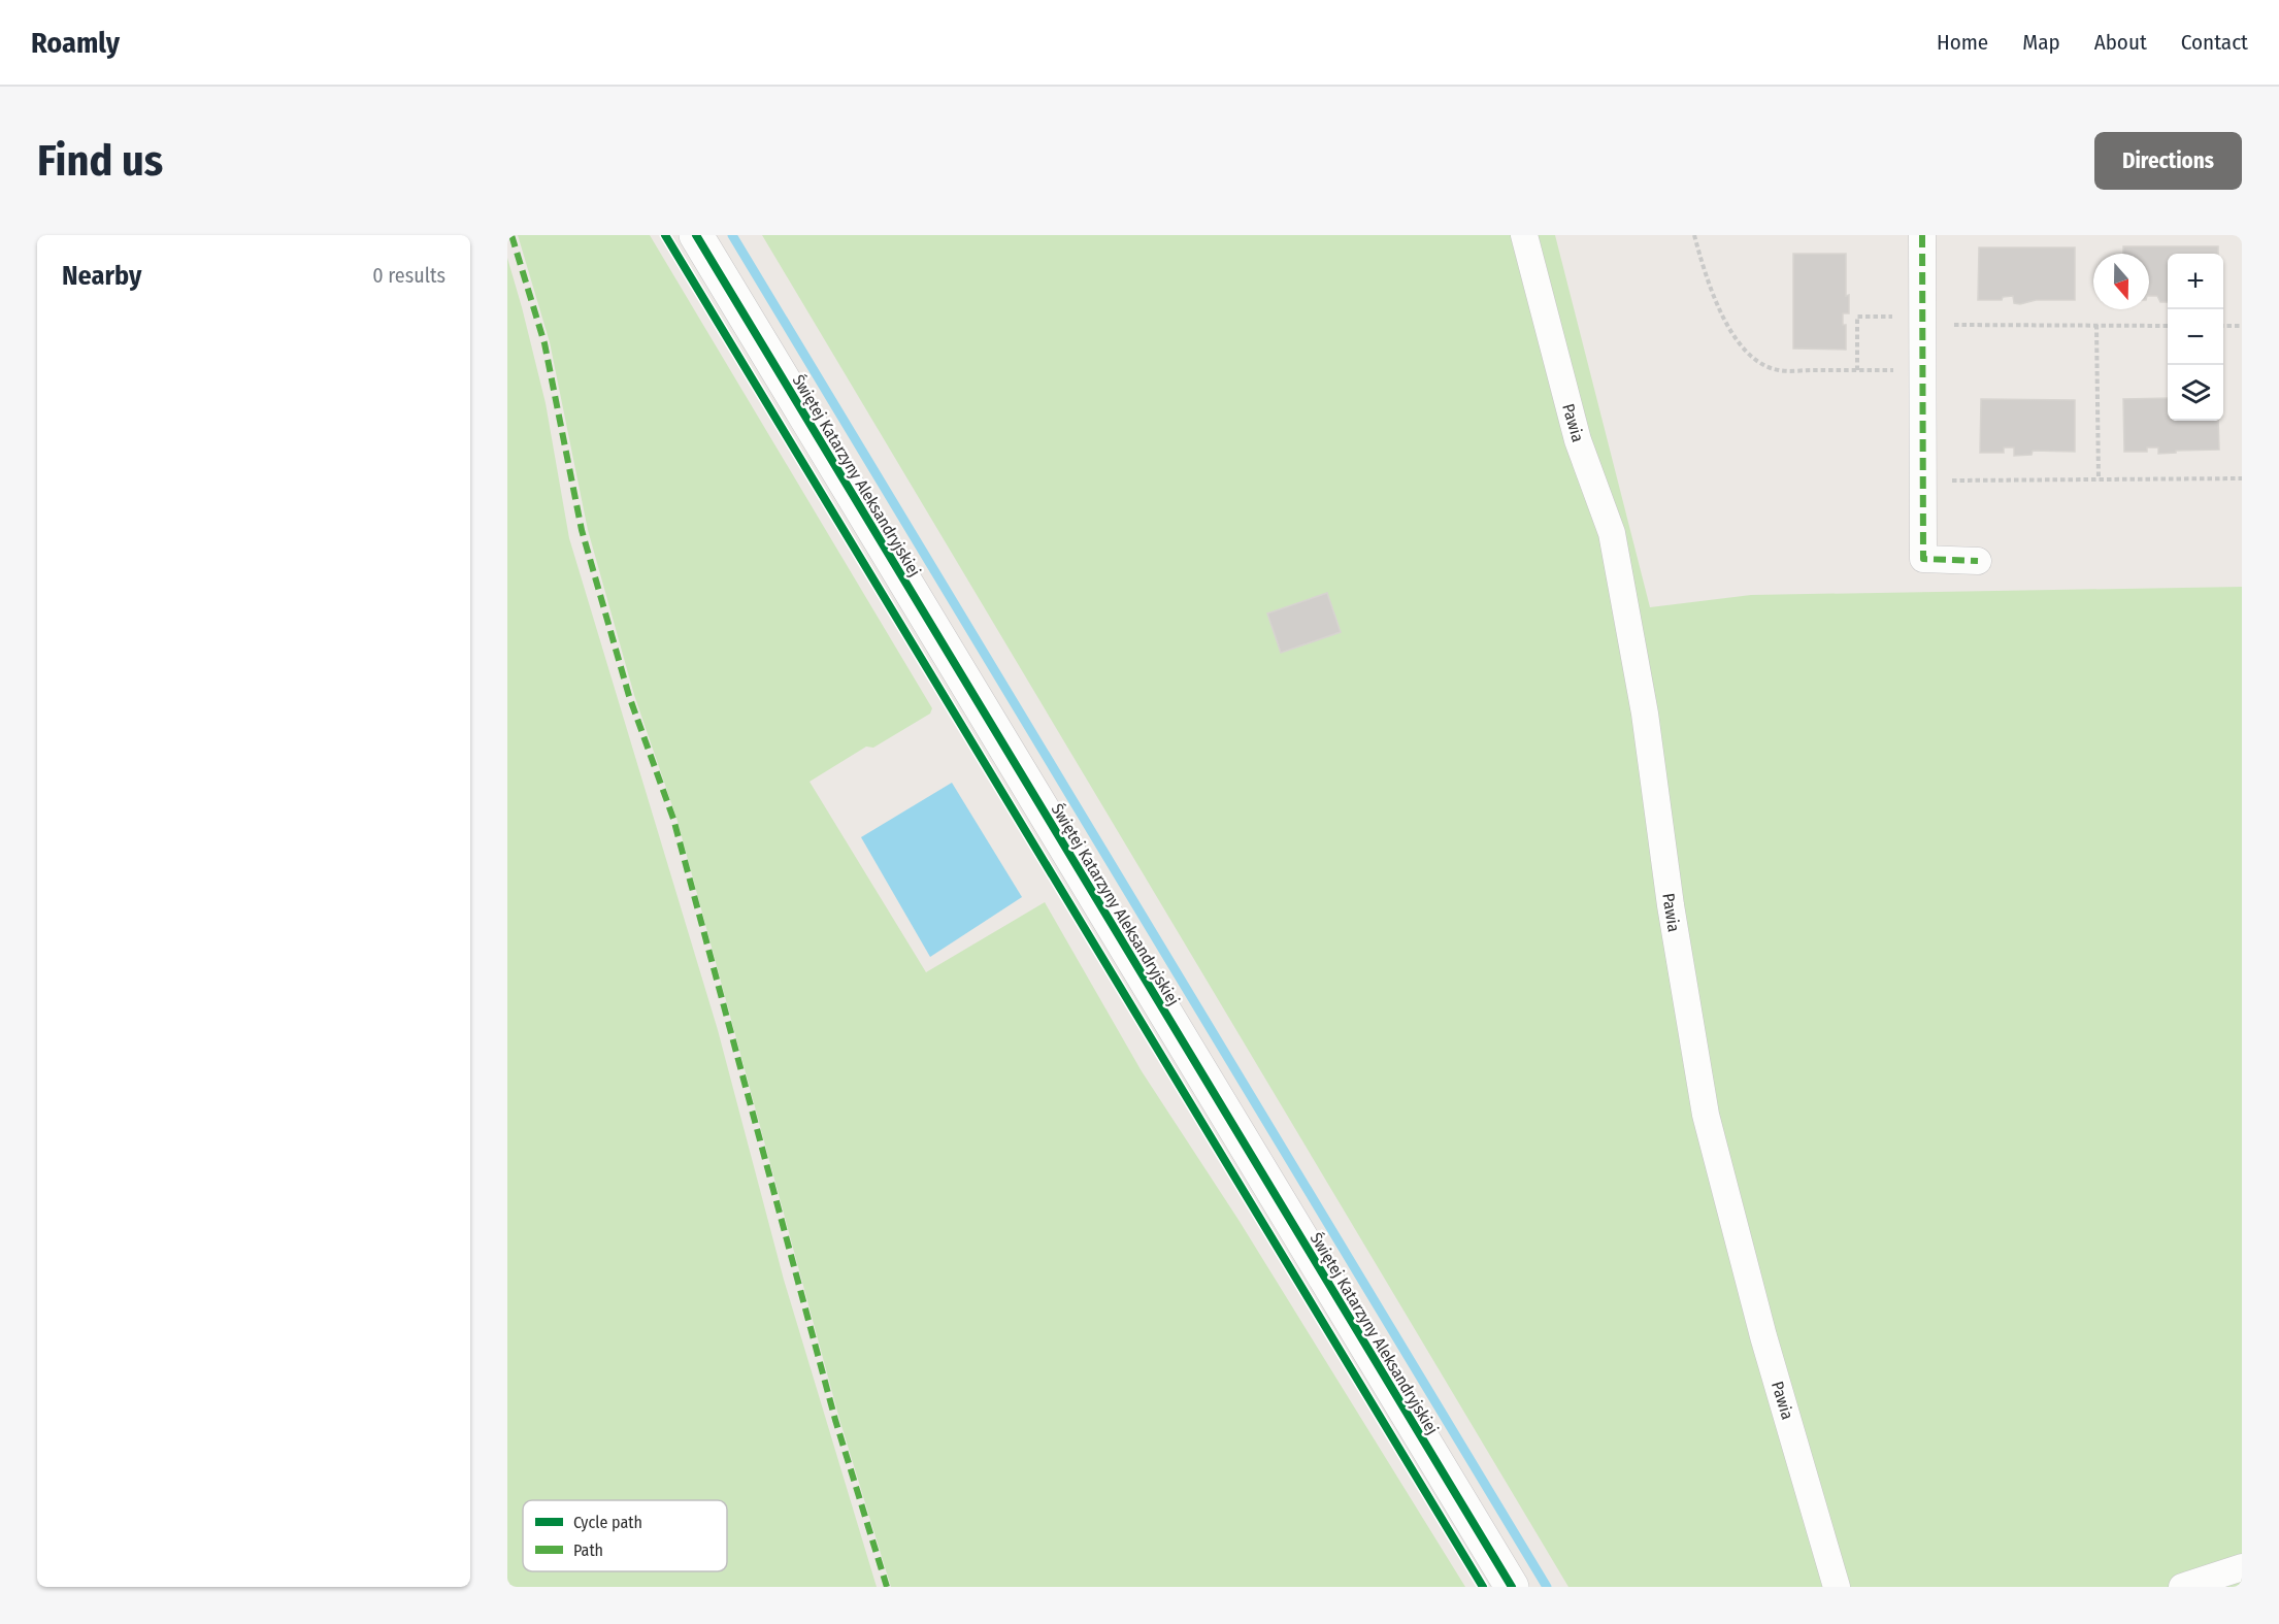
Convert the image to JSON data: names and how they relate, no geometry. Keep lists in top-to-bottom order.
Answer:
{
  "streets": {
    "street": ["Pawia", "Świętej Katarzyny Aleksandryjskiej"]
  },
  "legend": ["Cycle path", "Path"],
  "north": "bottom",
  "page": {
    "header": "Roamly",
    "nav": [
      "Home",
      "Map",
      "About",
      "Contact"
    ],
    "buttons": "Directions",
    "title": "Find us",
    "heading": ["Nearby", "0 results"],
    "map_buttons": ["+", "−"]
  }
}
